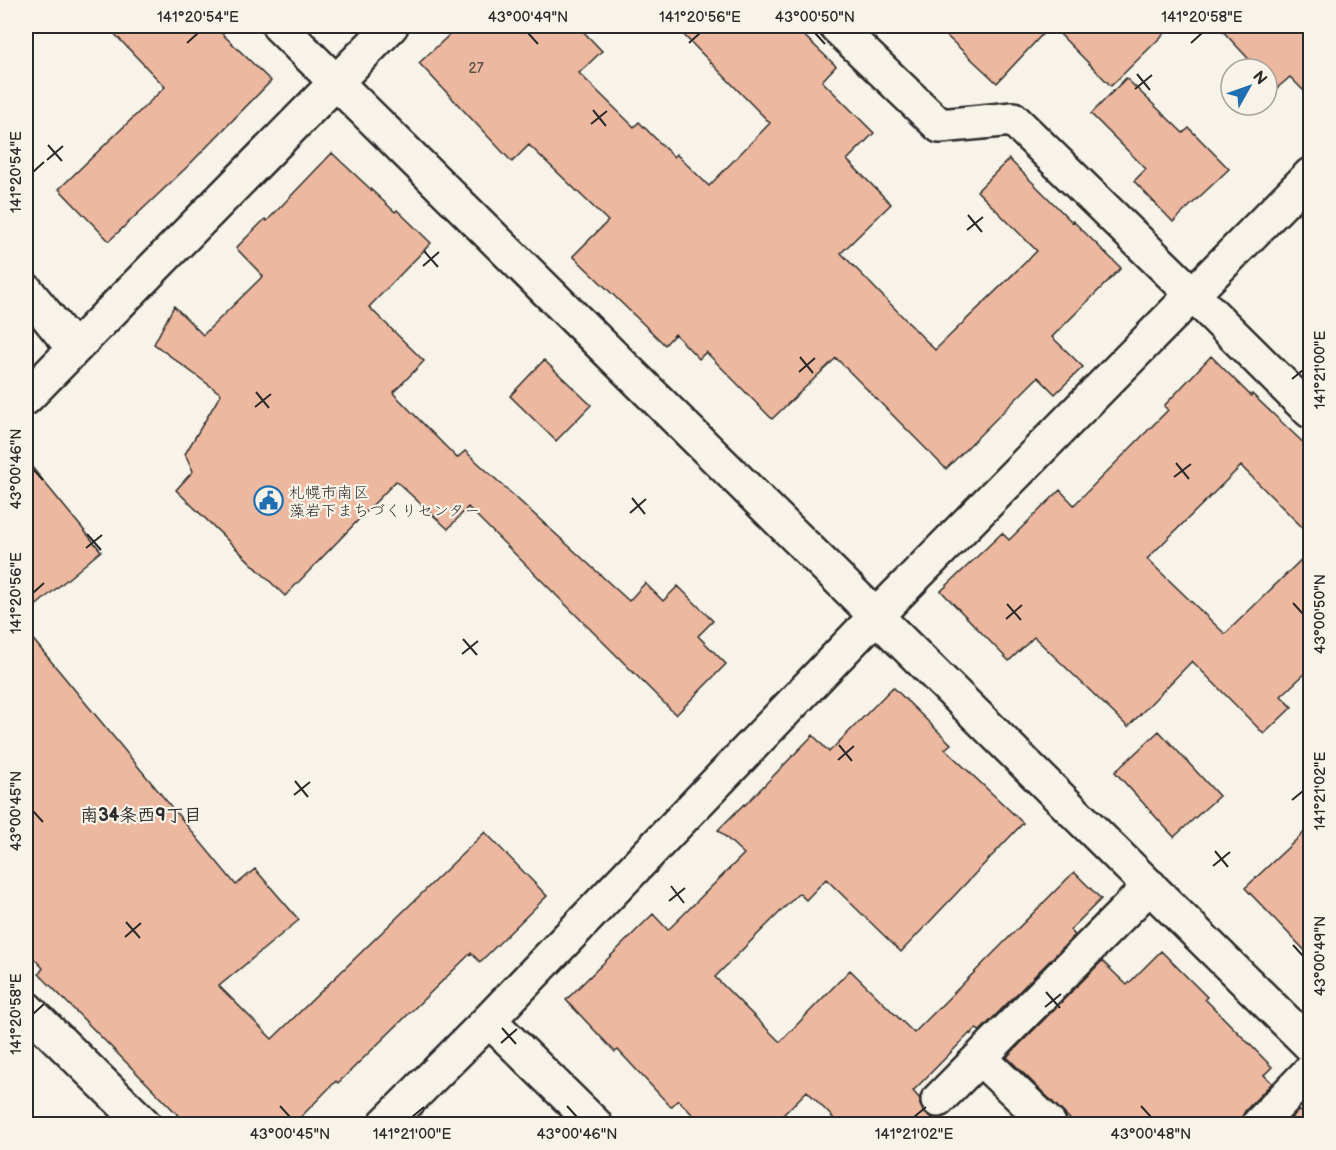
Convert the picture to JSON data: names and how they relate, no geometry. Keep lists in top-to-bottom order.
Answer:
{
  "districts": ["南34条西9丁目"],
  "places": {
    "public building": ["札幌市南区 藻岩下まちづくりセンター"]
  },
  "house_numbers": ["27"],
  "north": "top right",
  "coordinates": [
    "141°20'54\"E",
    "43°00'49\"N",
    "141°20'56\"E",
    "43°00'50\"N",
    "141°20'58\"E",
    "141°21'00\"E",
    "43°00'46\"N",
    "141°21'02\"E",
    "43°00'45\"N",
    "43°00'48\"N"
  ]
}
